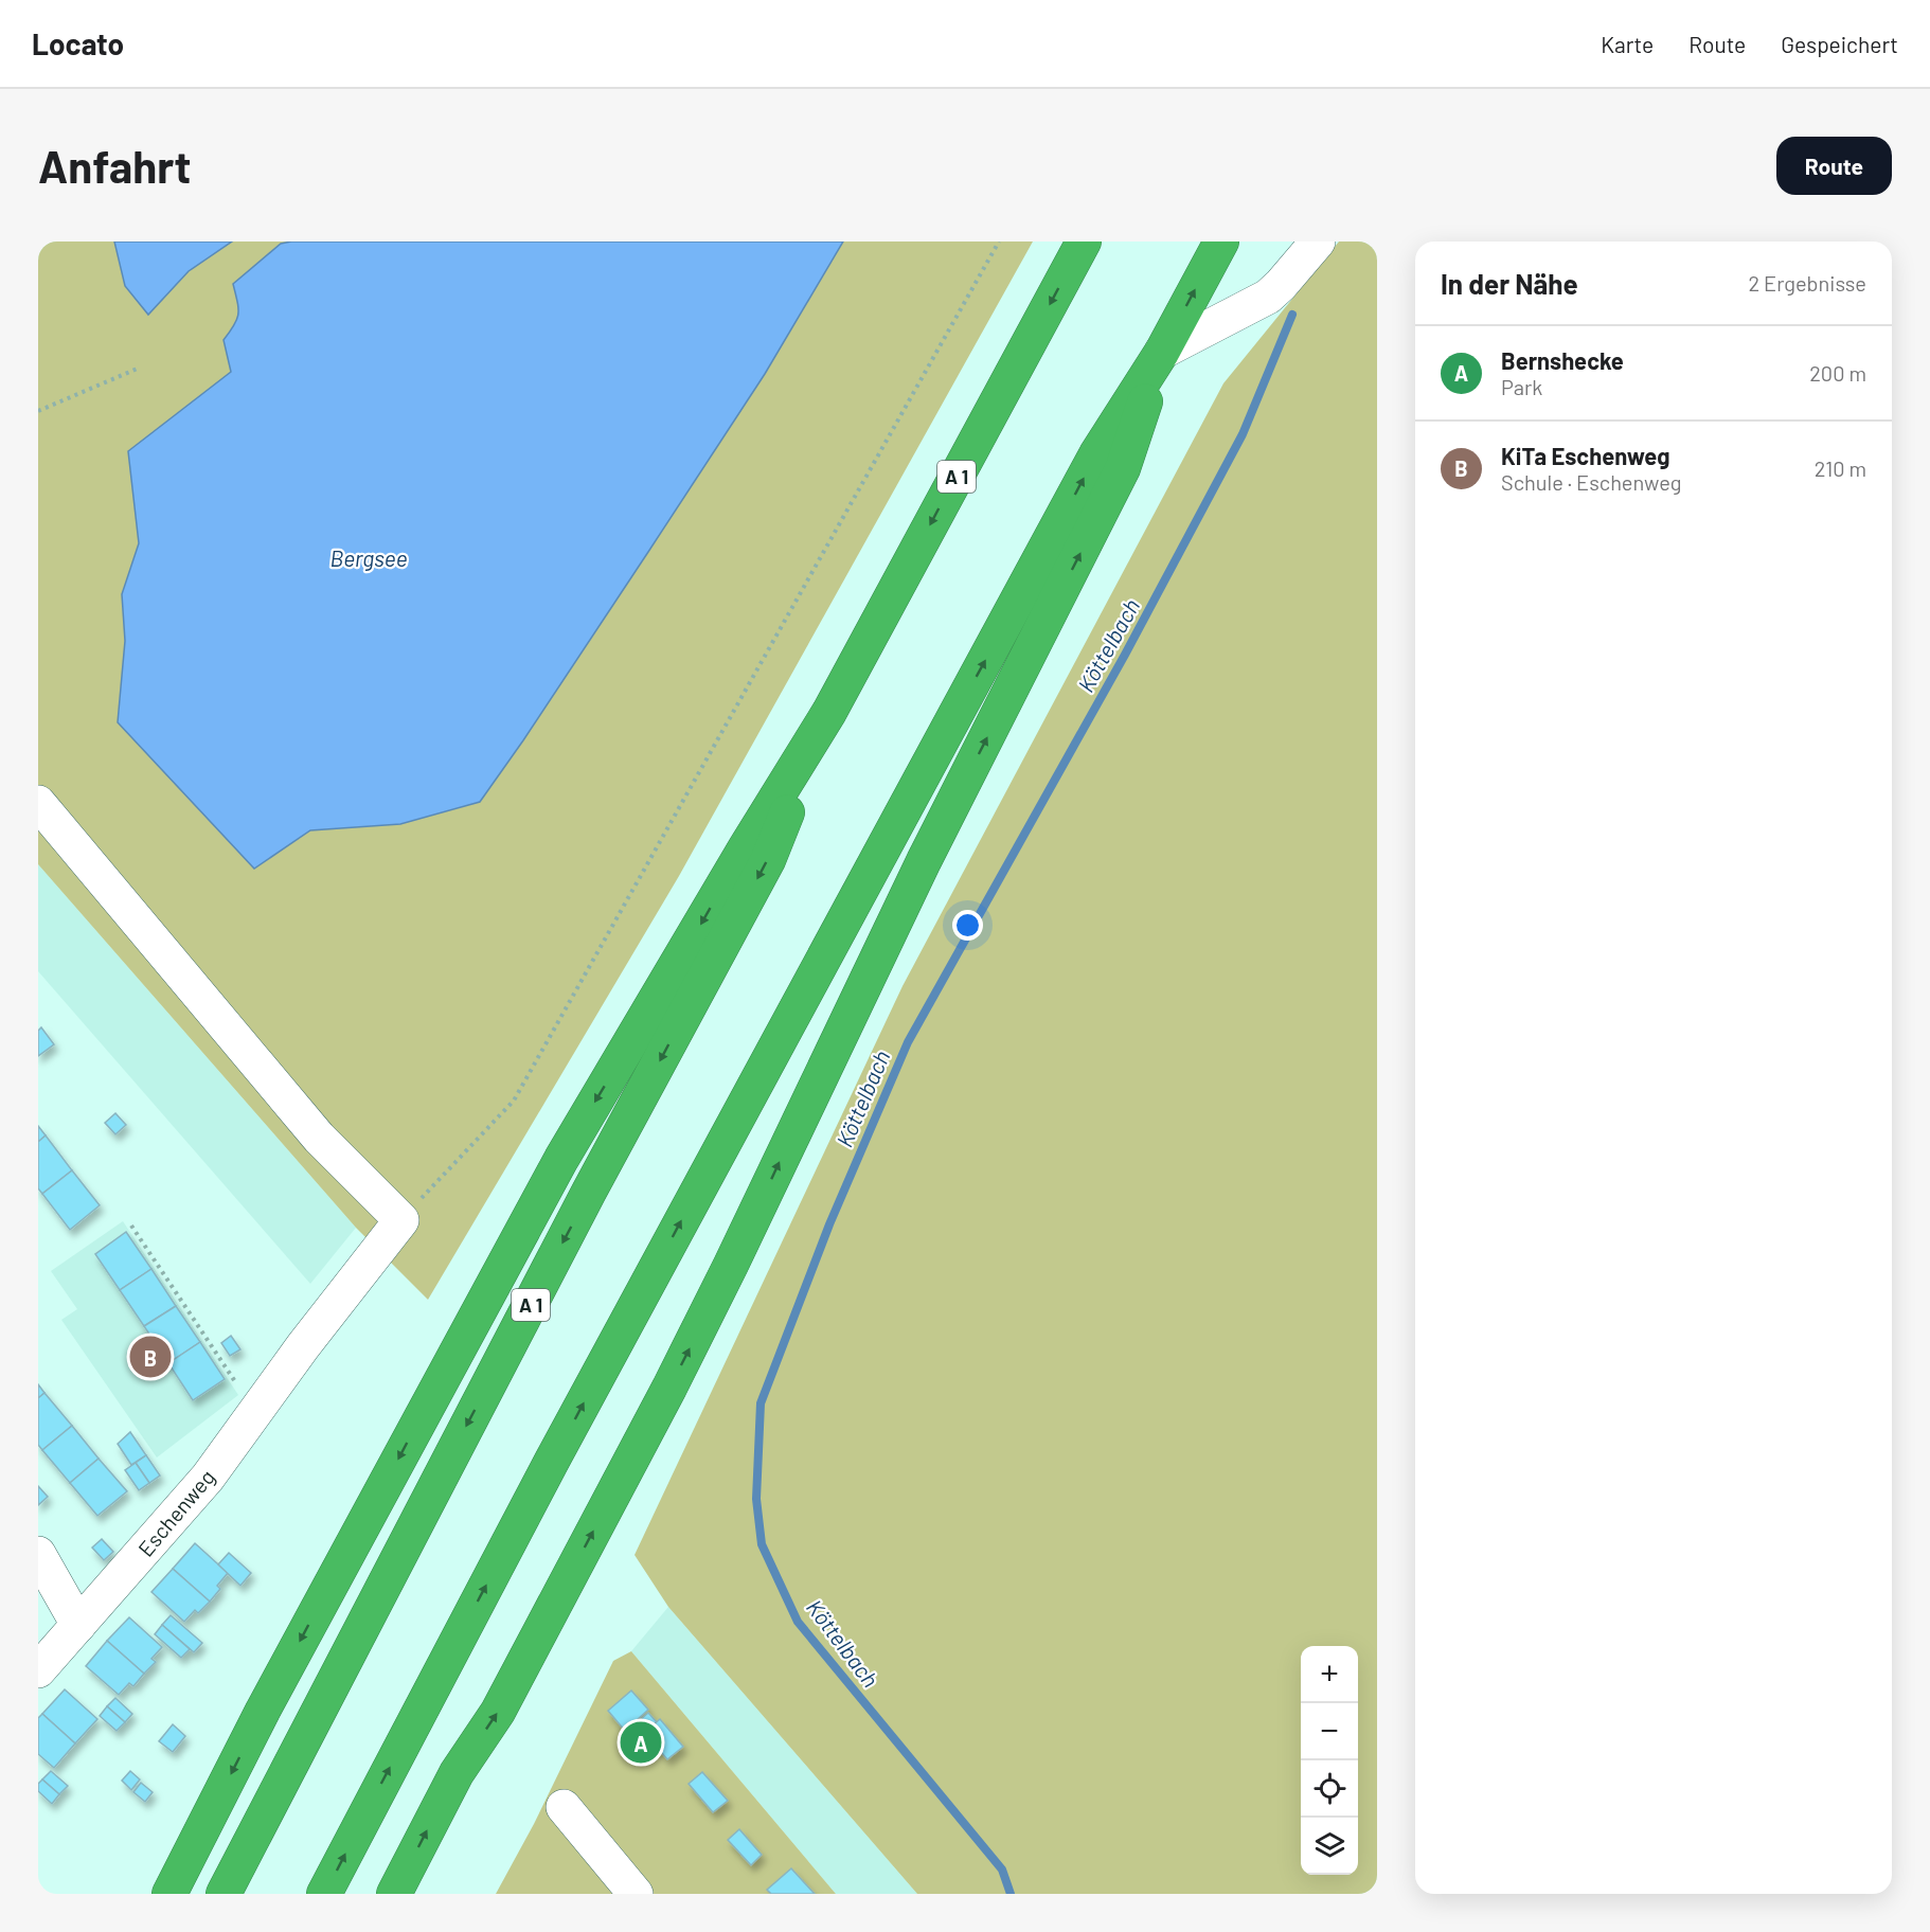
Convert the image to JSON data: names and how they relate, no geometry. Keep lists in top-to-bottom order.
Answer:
{
  "streets": {
    "highway": ["A 1"],
    "street": ["Eschenweg"]
  },
  "water": ["Bergsee", "Köttelbach"],
  "page": {
    "header": "Locato",
    "nav": ["Karte", "Route", "Gespeichert"],
    "buttons": "Route",
    "title": "Anfahrt",
    "heading": ["In der Nähe", "2 Ergebnisse"],
    "list": [
      {
        "mark": "A",
        "name": "Bernshecke",
        "note": "Park",
        "value": "200 m"
      },
      {
        "mark": "B",
        "name": "KiTa Eschenweg",
        "note": "Schule · Eschenweg",
        "value": "210 m"
      }
    ],
    "pins": ["B", "A"],
    "map_buttons": ["+", "−"]
  }
}
